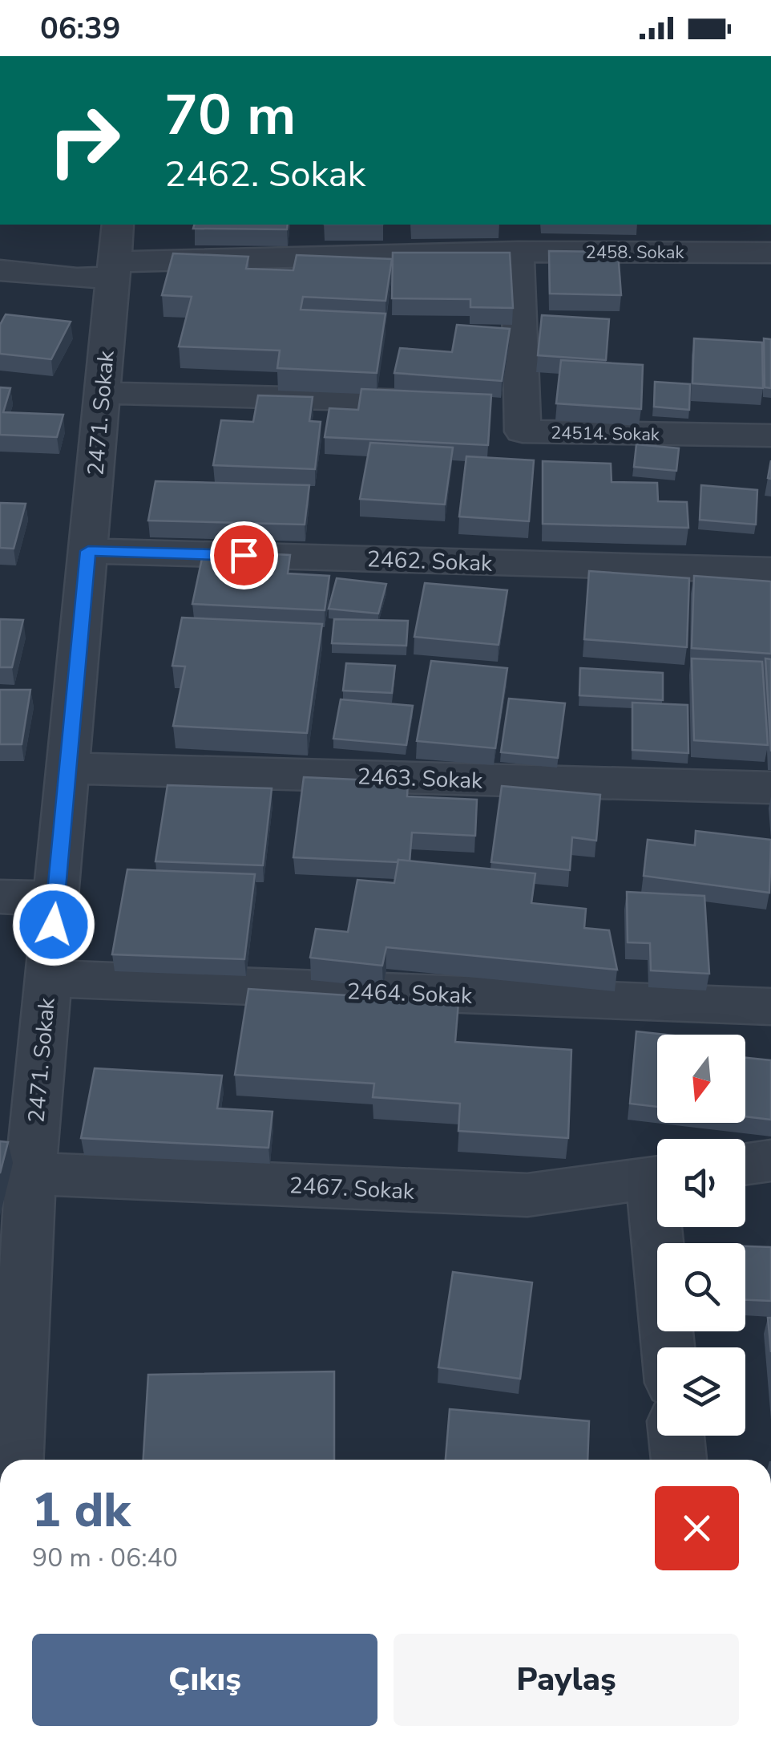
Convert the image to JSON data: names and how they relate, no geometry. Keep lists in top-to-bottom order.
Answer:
{
  "streets": {
    "street": [
      "2458. Sokak",
      "2471. Sokak",
      "24514. Sokak",
      "2462. Sokak",
      "2463. Sokak",
      "2464. Sokak",
      "2467. Sokak"
    ]
  },
  "crossings": [
    ["2458. Sokak", "2471. Sokak"],
    ["2458. Sokak", "24514. Sokak"],
    ["2471. Sokak", "2462. Sokak"],
    ["2471. Sokak", "2463. Sokak"],
    ["2471. Sokak", "2464. Sokak"],
    ["2471. Sokak", "2467. Sokak"]
  ],
  "north": "bottom",
  "page": {
    "status": "06:39",
    "turn": ["70 m", "2462. Sokak"],
    "heading": ["1 dk", "90 m · 06:40"],
    "buttons": ["Çıkış", "Paylaş"]
  }
}
